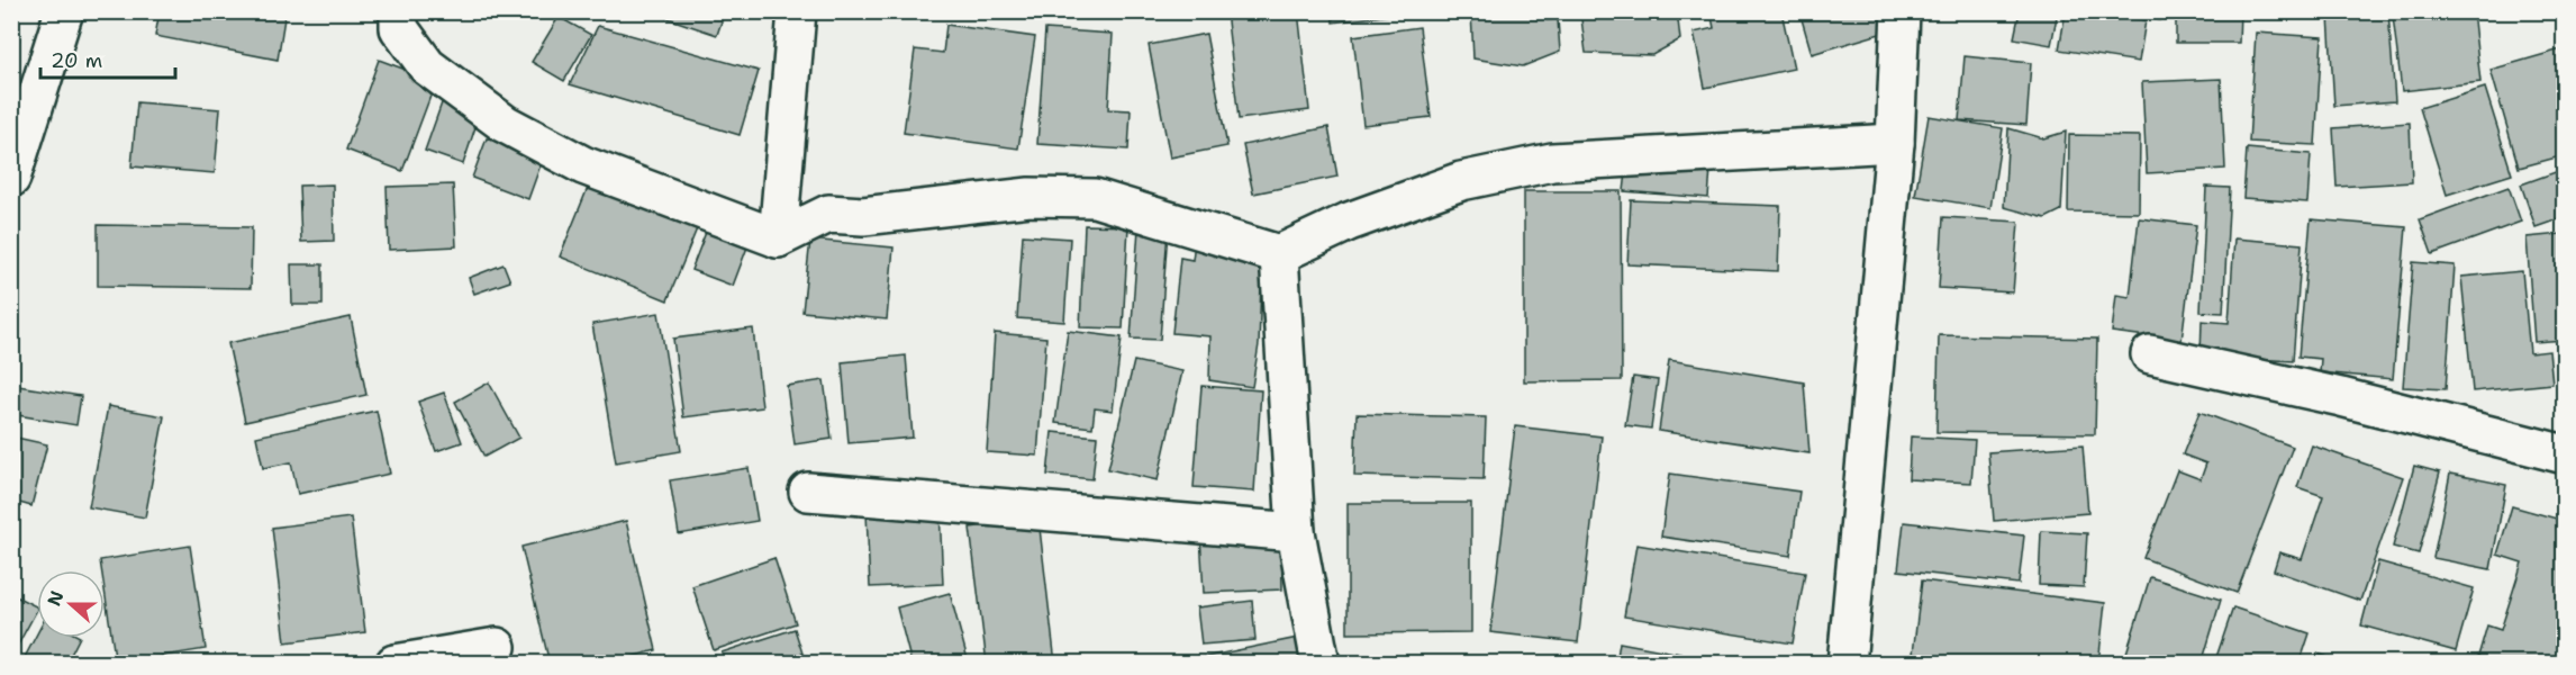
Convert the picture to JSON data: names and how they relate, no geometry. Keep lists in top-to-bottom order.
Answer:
{
  "scale_bar": "20 m",
  "north": "left"
}
